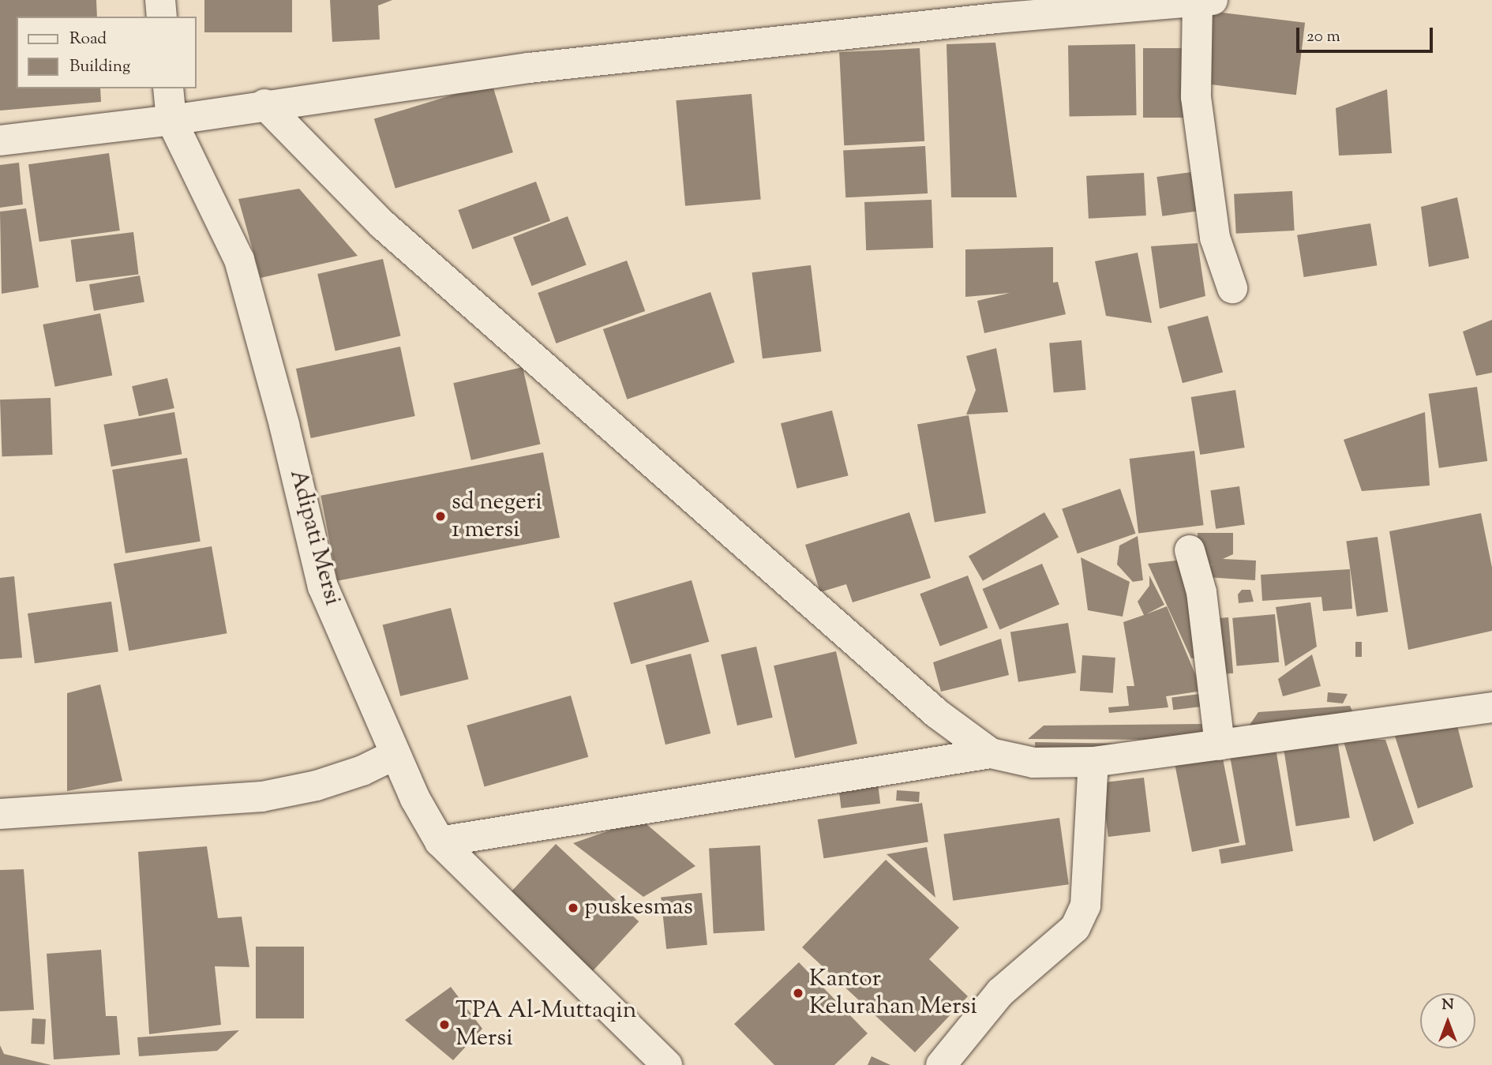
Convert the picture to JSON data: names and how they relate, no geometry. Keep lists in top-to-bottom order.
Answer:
{
  "streets": {
    "street": ["Adipati Mersi"]
  },
  "places": [
    "sd negeri 1 mersi",
    "puskesmas",
    "Kantor Kelurahan Mersi",
    "TPA Al-Muttaqin Mersi"
  ],
  "legend": ["Road", "Building"],
  "scale_bar": "20 m",
  "north": "top"
}
